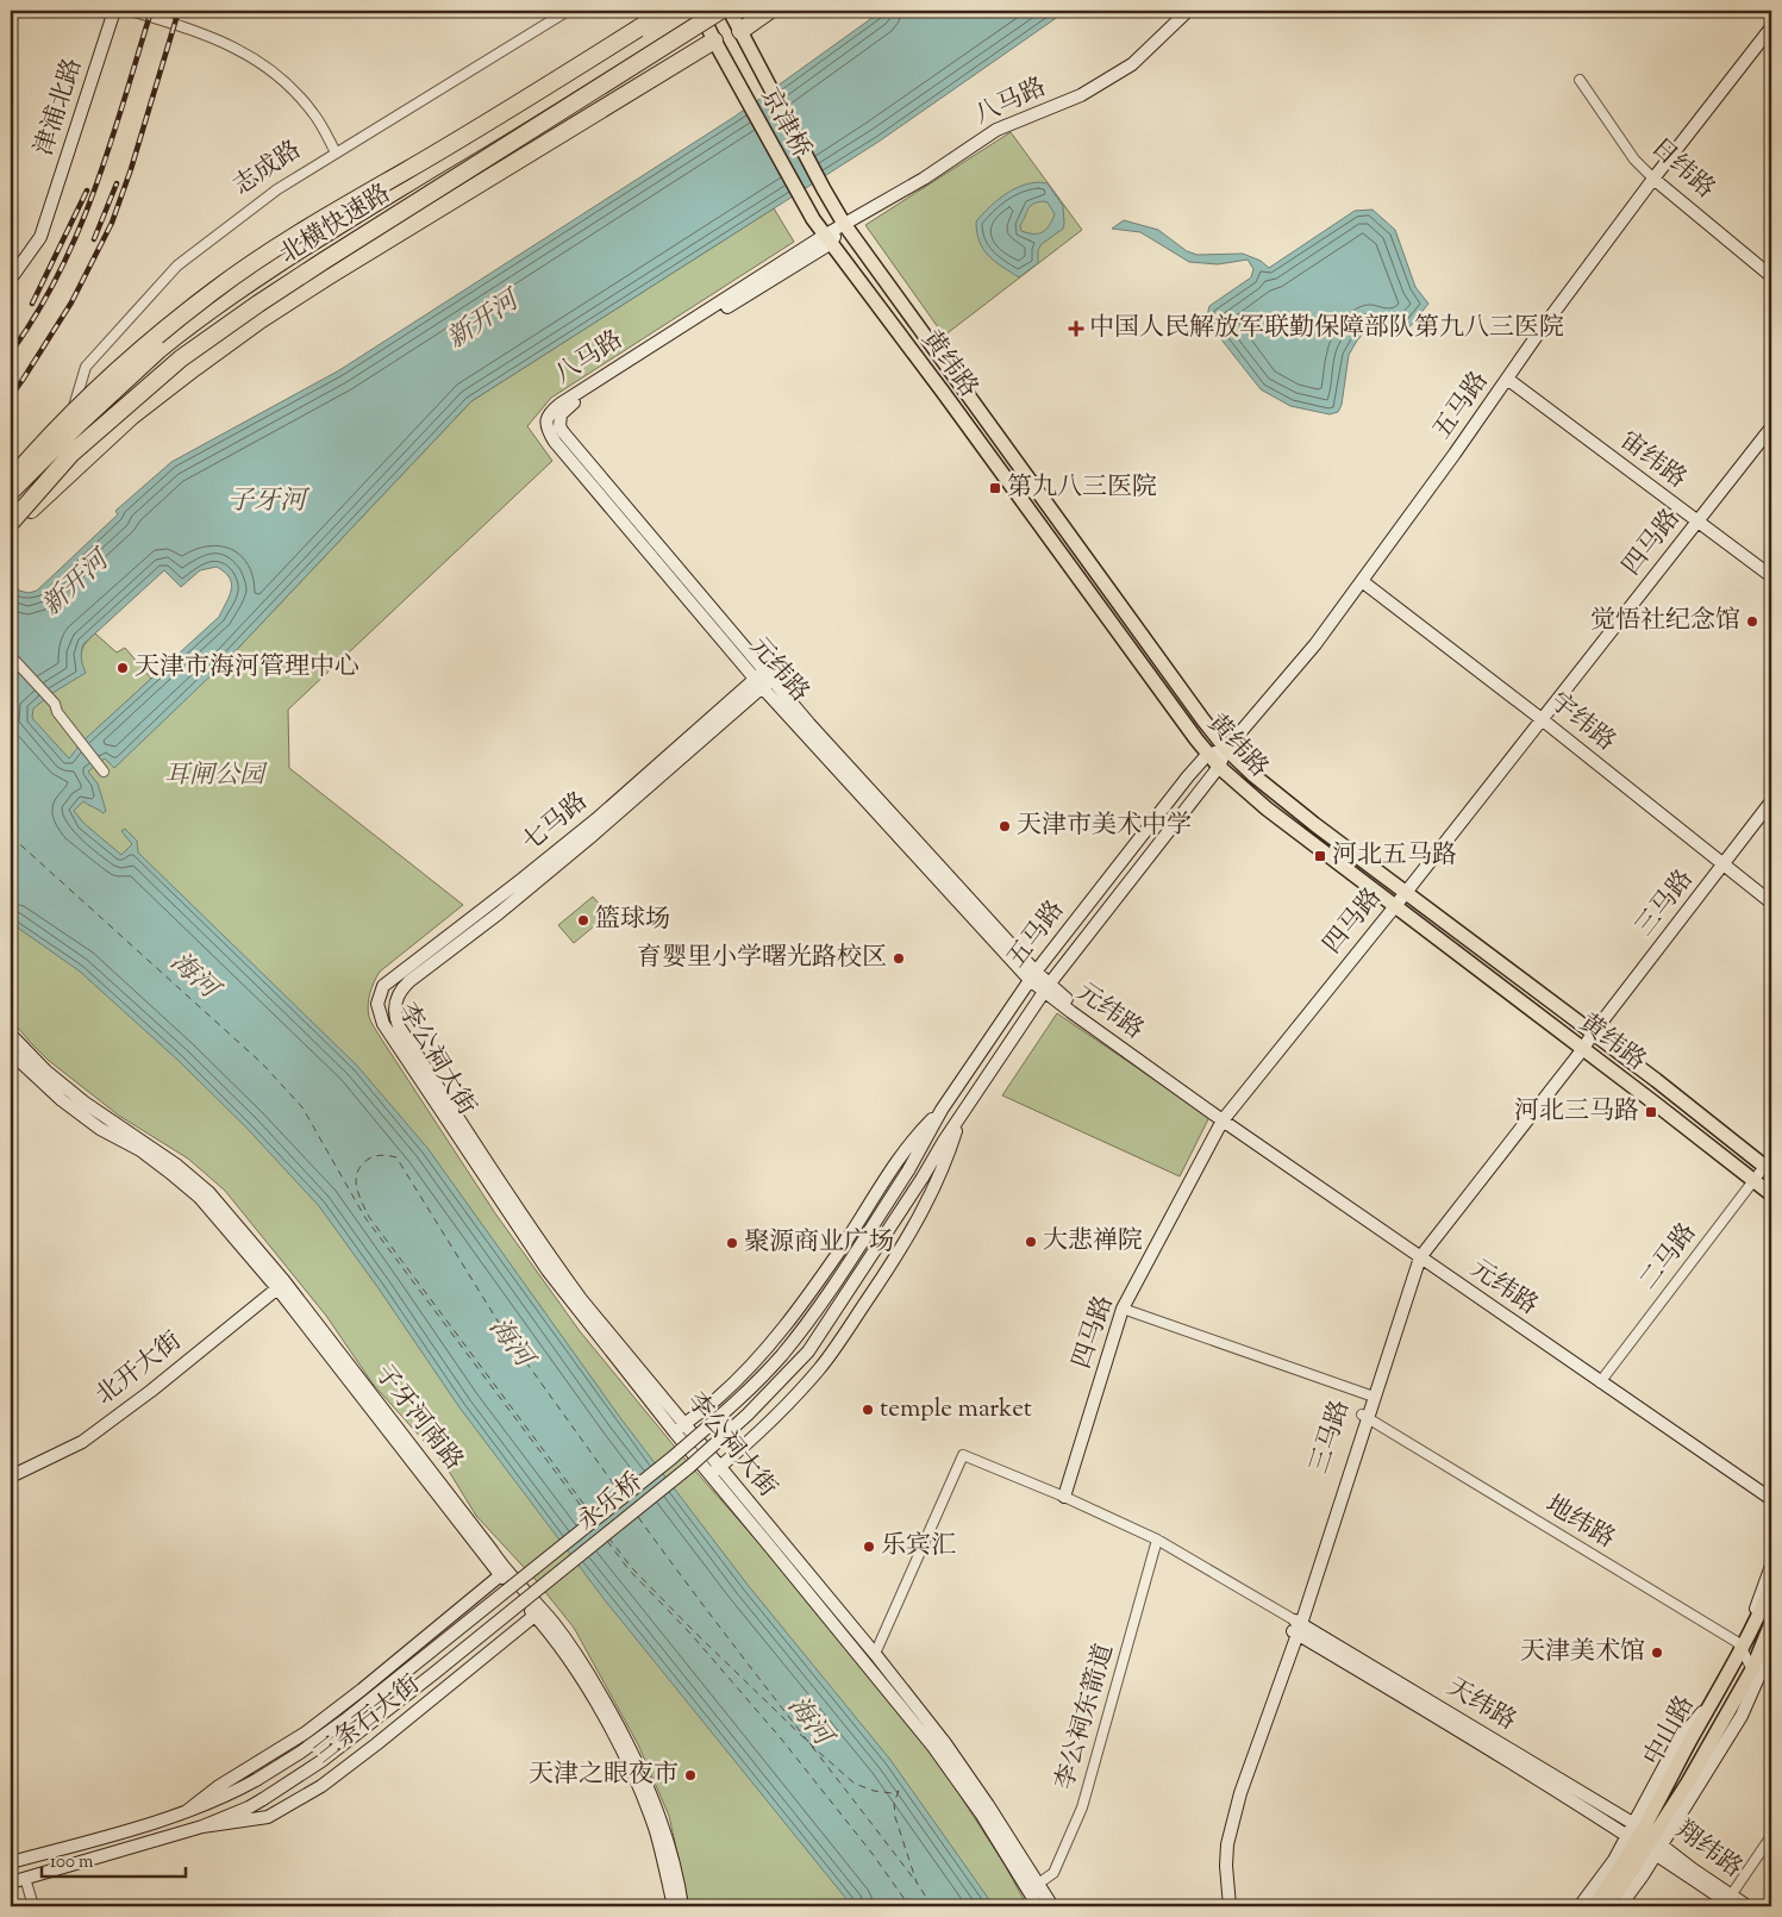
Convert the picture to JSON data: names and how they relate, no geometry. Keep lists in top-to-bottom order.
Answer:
{
  "streets": {
    "highway": ["北横快速路"],
    "main road": [
      "八马路",
      "津浦北路",
      "京津桥",
      "日纬路",
      "黄纬路",
      "五马路",
      "宙纬路",
      "四马路",
      "元纬路",
      "宇纬路",
      "七马路",
      "三马路",
      "李公祠大街",
      "北开大街",
      "子牙河南路",
      "永乐桥",
      "天纬路",
      "三条石大街",
      "中山路",
      "翔纬路"
    ],
    "street": [
      "志成路",
      "二马路",
      "地纬路",
      "李公祠东箭道"
    ]
  },
  "crossings": [
    ["八马路", "黄纬路"],
    ["八马路", "元纬路"],
    ["京津桥", "黄纬路"],
    ["日纬路", "五马路"],
    ["黄纬路", "五马路"],
    ["黄纬路", "四马路"],
    ["黄纬路", "三马路"],
    ["黄纬路", "二马路"],
    ["五马路", "宙纬路"],
    ["五马路", "元纬路"],
    ["五马路", "宇纬路"],
    ["五马路", "永乐桥"],
    ["宙纬路", "四马路"],
    ["四马路", "元纬路"],
    ["四马路", "宇纬路"],
    ["元纬路", "七马路"],
    ["元纬路", "三马路"],
    ["元纬路", "二马路"],
    ["宇纬路", "三马路"],
    ["七马路", "李公祠大街"],
    ["三马路", "地纬路"],
    ["三马路", "天纬路"],
    ["李公祠大街", "李公祠东箭道"],
    ["北开大街", "子牙河南路"],
    ["子牙河南路", "三条石大街"],
    ["永乐桥", "三条石大街"],
    ["地纬路", "中山路"],
    ["天纬路", "中山路"],
    ["天纬路", "翔纬路"],
    ["中山路", "翔纬路"]
  ],
  "water": ["新开河", "子牙河", "海河"],
  "parks": ["耳闸公园"],
  "places": {
    "health": ["中国人民解放军联勤保障部队第九八三医院"],
    "transit": ["第九八三医院", "河北五马路", "河北三马路"],
    "other": [
      "觉悟社纪念馆",
      "天津市海河管理中心",
      "天津市美术中学",
      "篮球场",
      "育婴里小学曙光路校区",
      "大悲禅院",
      "聚源商业广场",
      "temple market",
      "乐宾汇",
      "天津美术馆",
      "天津之眼夜市"
    ]
  },
  "scale_bar": "100 m"
}
